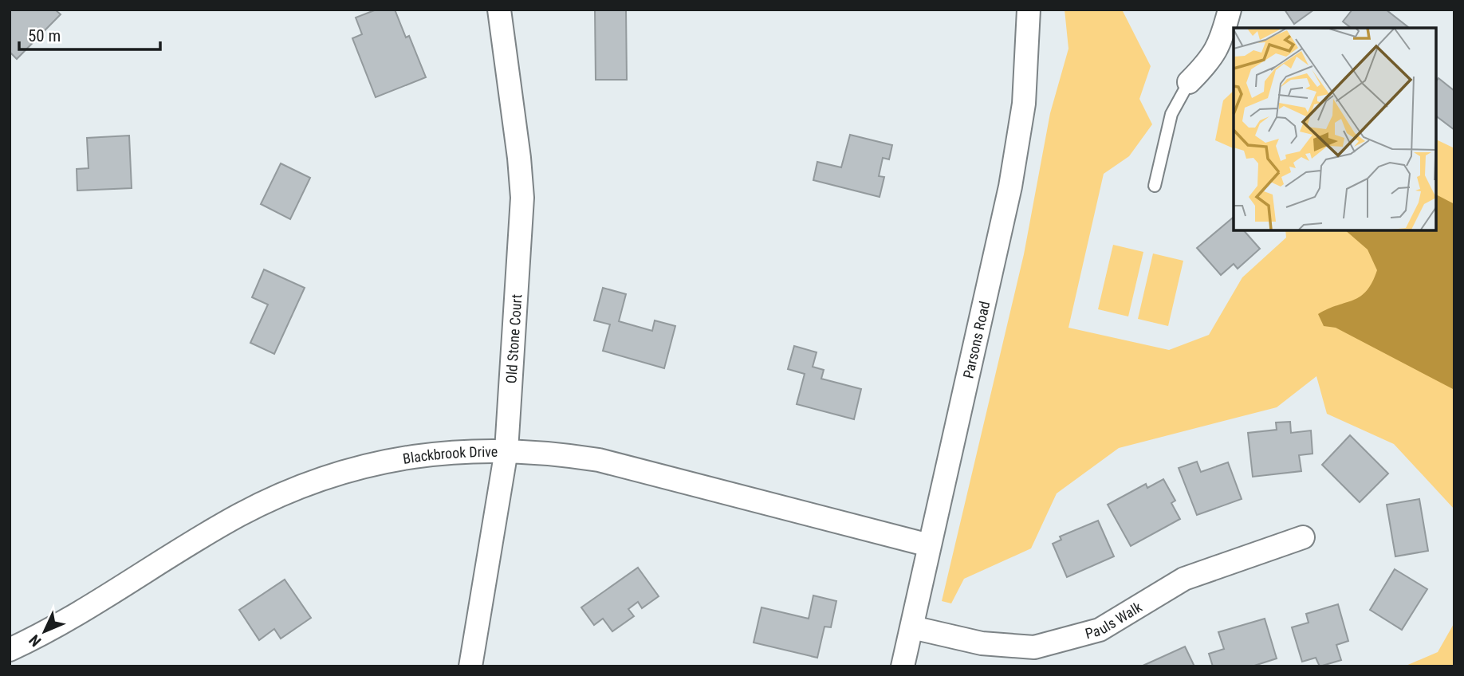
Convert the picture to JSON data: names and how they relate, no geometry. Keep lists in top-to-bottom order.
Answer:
{
  "streets": {
    "street": [
      "Old Stone Court",
      "Parsons Road",
      "Blackbrook Drive",
      "Pauls Walk"
    ]
  },
  "crossings": [
    ["Old Stone Court", "Blackbrook Drive"],
    ["Parsons Road", "Blackbrook Drive"],
    ["Parsons Road", "Pauls Walk"]
  ],
  "scale_bar": "50 m",
  "north": "bottom left"
}
